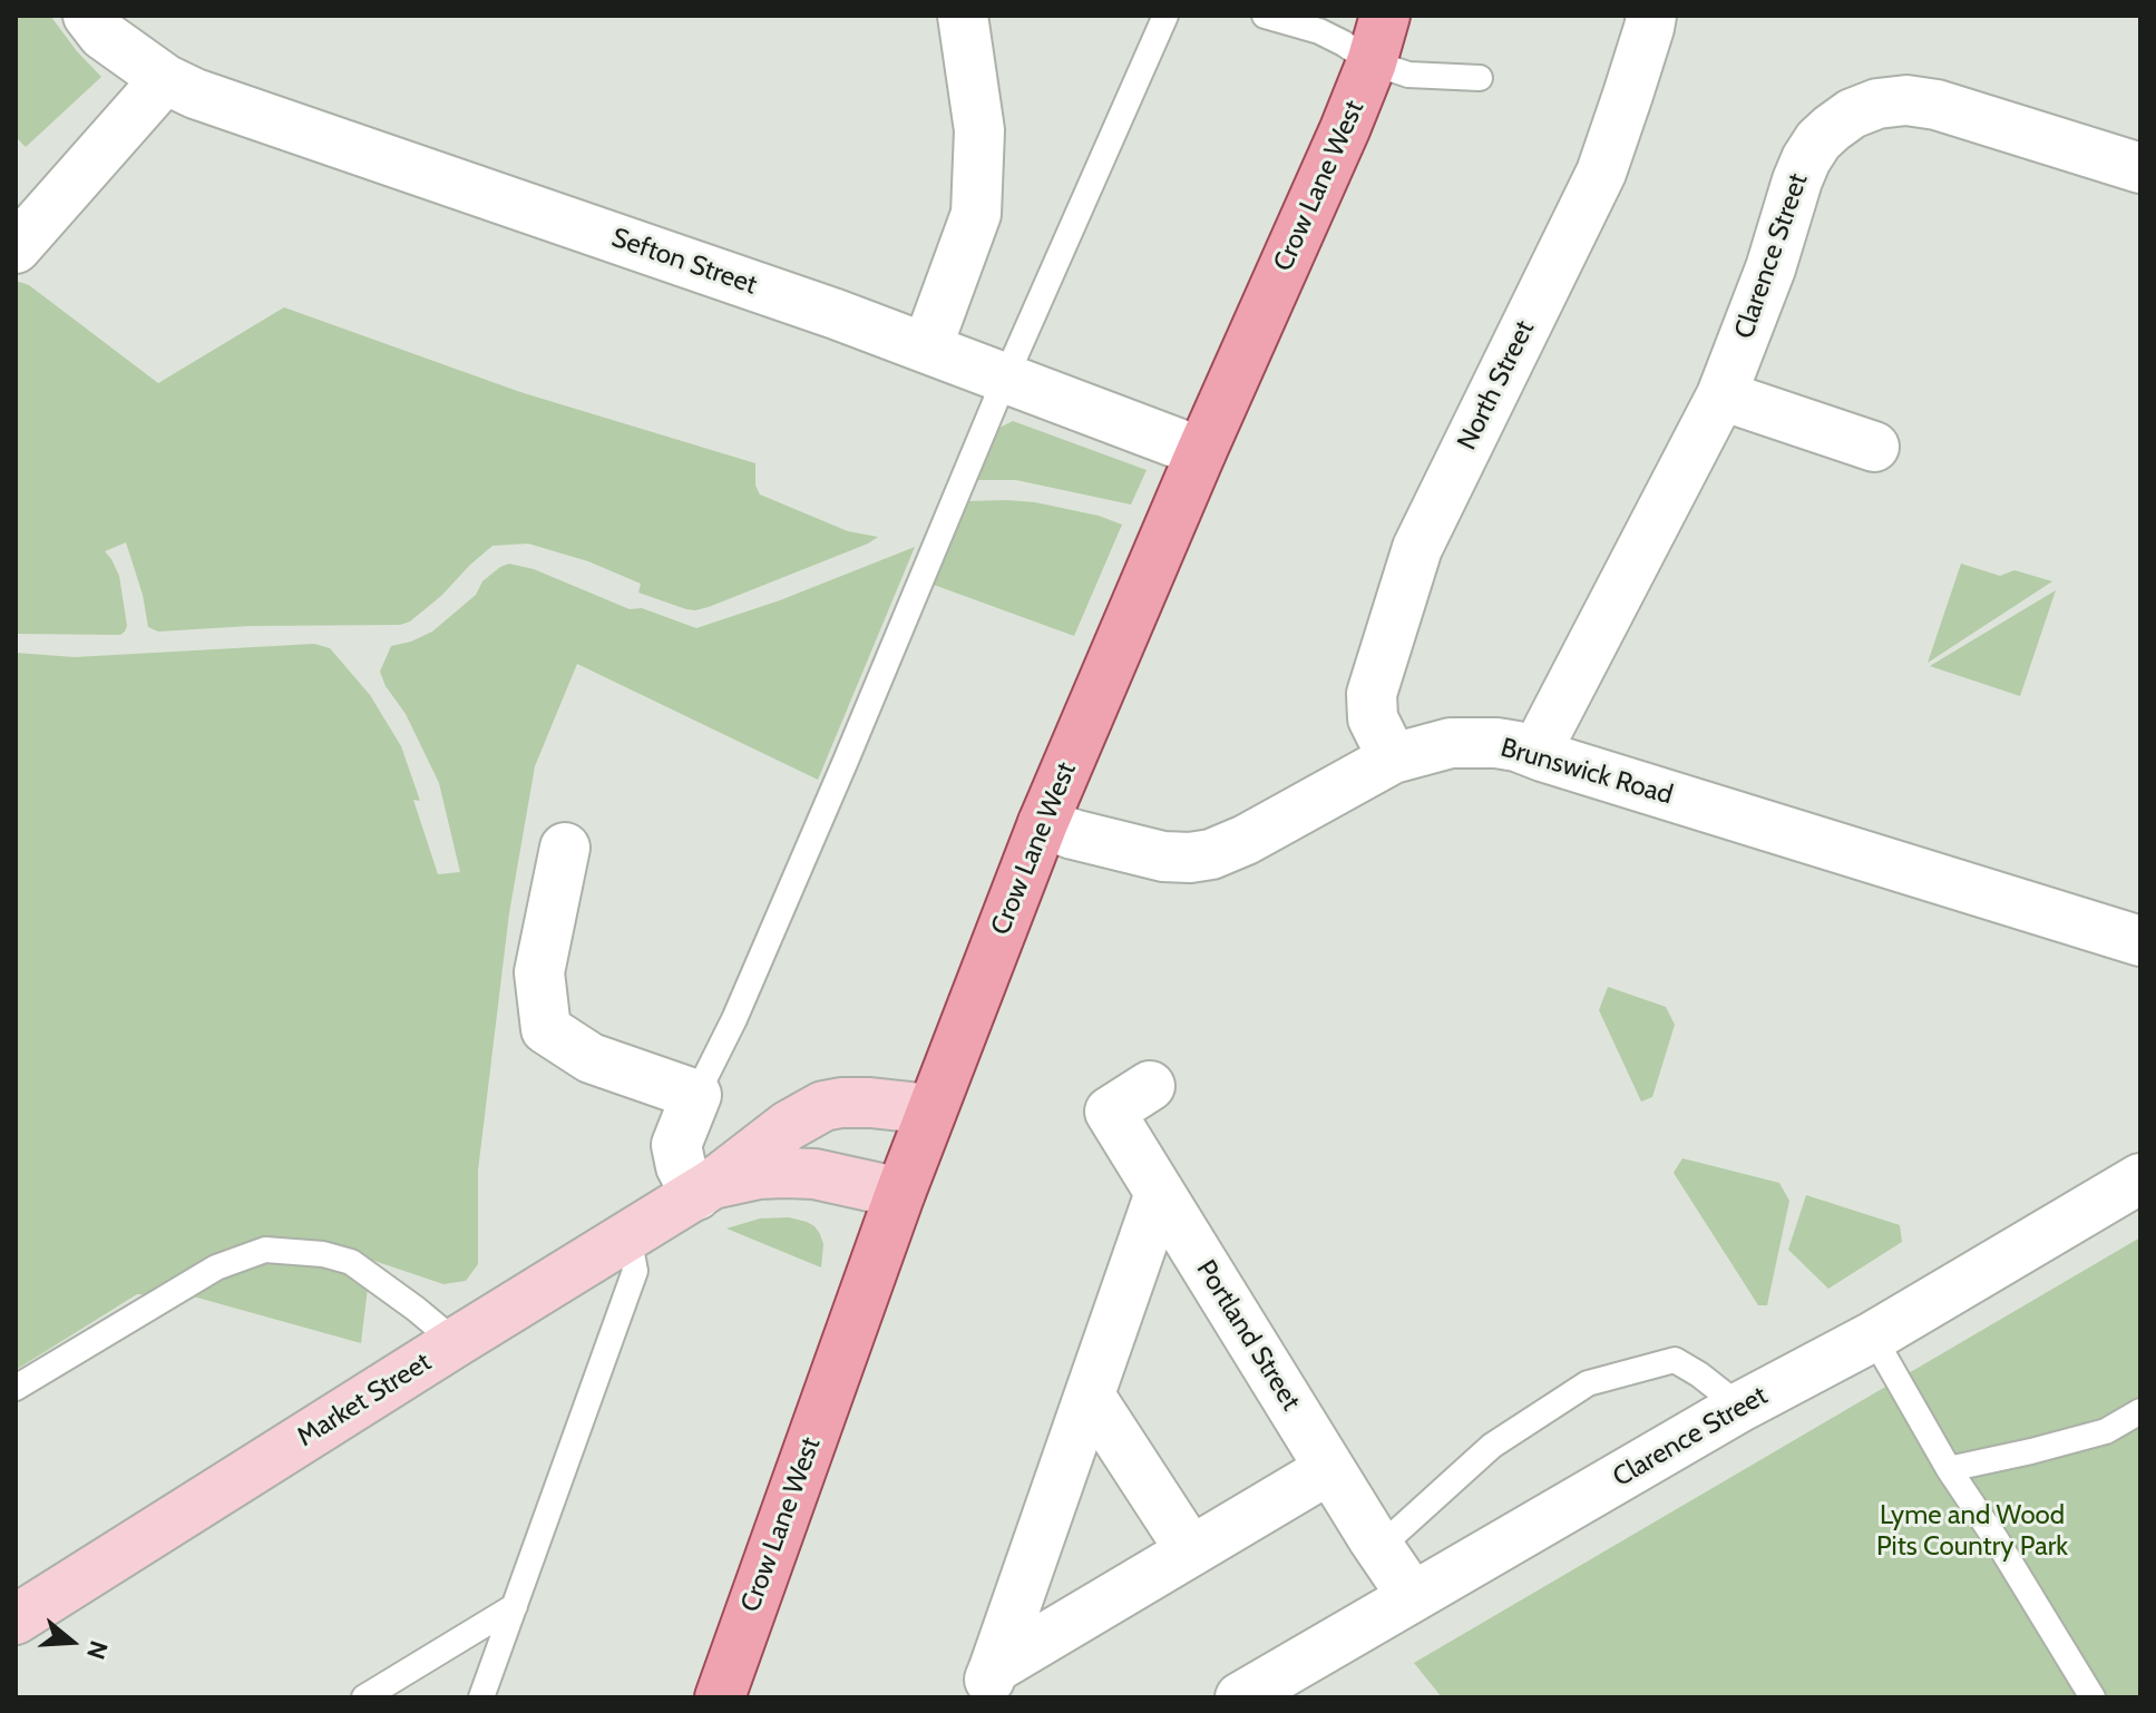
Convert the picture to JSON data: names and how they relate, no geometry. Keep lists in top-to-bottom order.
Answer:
{
  "streets": {
    "main road": ["Crow Lane West"],
    "street": [
      "Clarence Street",
      "Sefton Street",
      "North Street",
      "Brunswick Road",
      "Portland Street",
      "Market Street"
    ]
  },
  "crossings": [
    ["Crow Lane West", "Sefton Street"],
    ["Crow Lane West", "Brunswick Road"],
    ["Crow Lane West", "Market Street"],
    ["Clarence Street", "Brunswick Road"],
    ["Clarence Street", "Portland Street"],
    ["North Street", "Brunswick Road"]
  ],
  "parks": ["Lyme and Wood Pits Country Park"],
  "north": "right"
}
